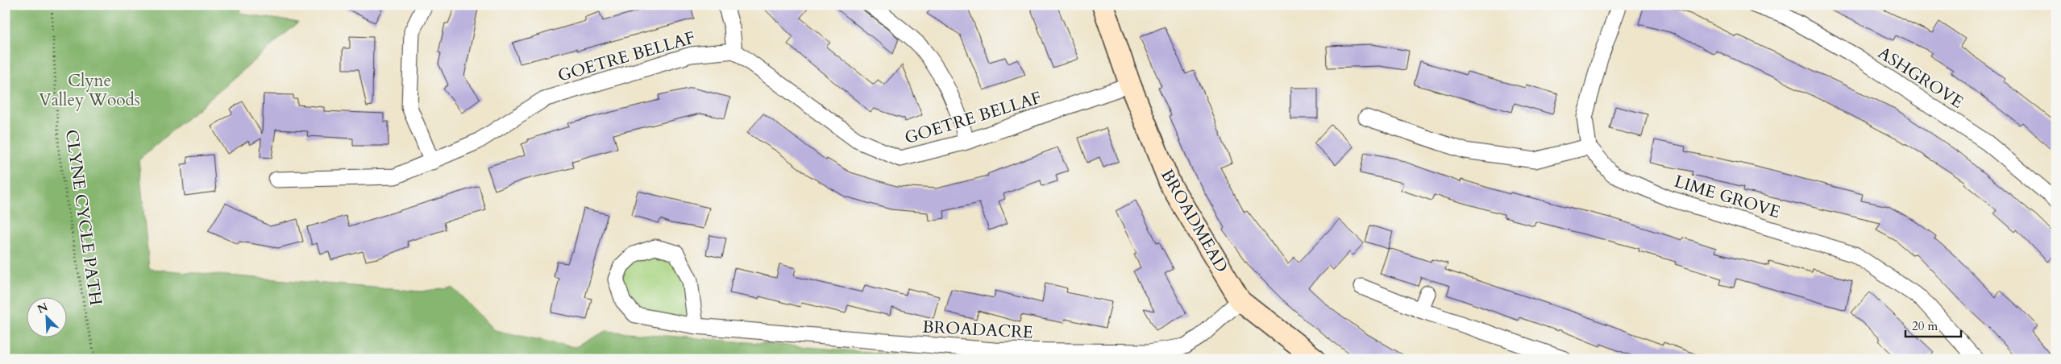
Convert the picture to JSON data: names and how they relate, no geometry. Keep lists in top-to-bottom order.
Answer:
{
  "streets": {
    "street": [
      "GOETRE BELLAF",
      "ASHGROVE",
      "LIME GROVE",
      "BROADMEAD",
      "BROADACRE"
    ],
    "path": ["CLYNE CYCLE PATH"]
  },
  "crossings": [
    ["GOETRE BELLAF", "BROADMEAD"],
    ["BROADMEAD", "BROADACRE"]
  ],
  "parks": ["Clyne Valley Woods"],
  "scale_bar": "20 m",
  "north": "top left"
}
